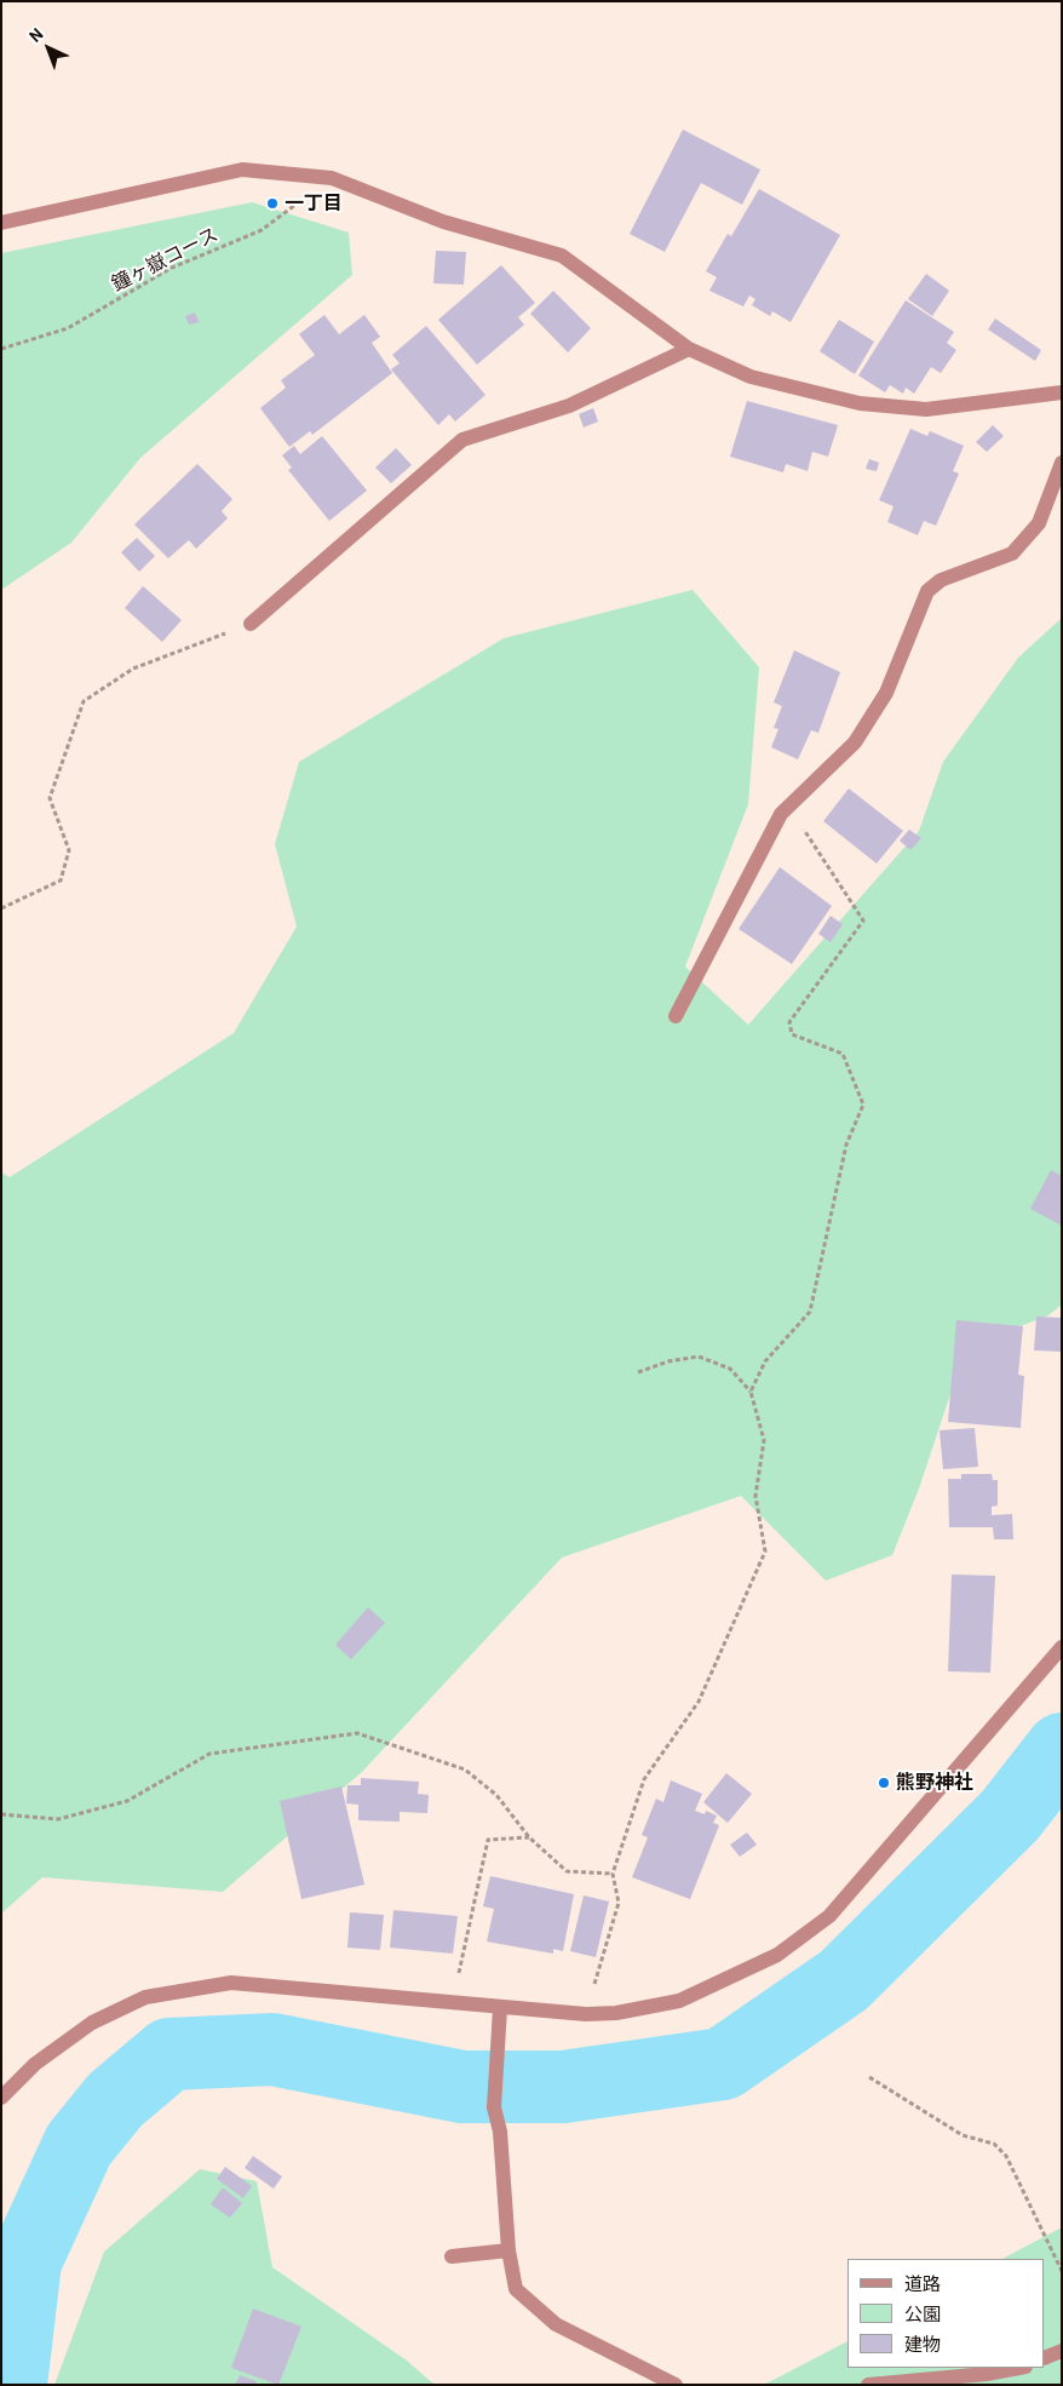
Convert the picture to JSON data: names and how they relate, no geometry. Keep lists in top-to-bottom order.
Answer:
{
  "streets": {
    "path": ["鐘ヶ嶽コース"]
  },
  "places": ["一丁目", "熊野神社"],
  "legend": ["道路", "公園", "建物"],
  "north": "top left"
}
